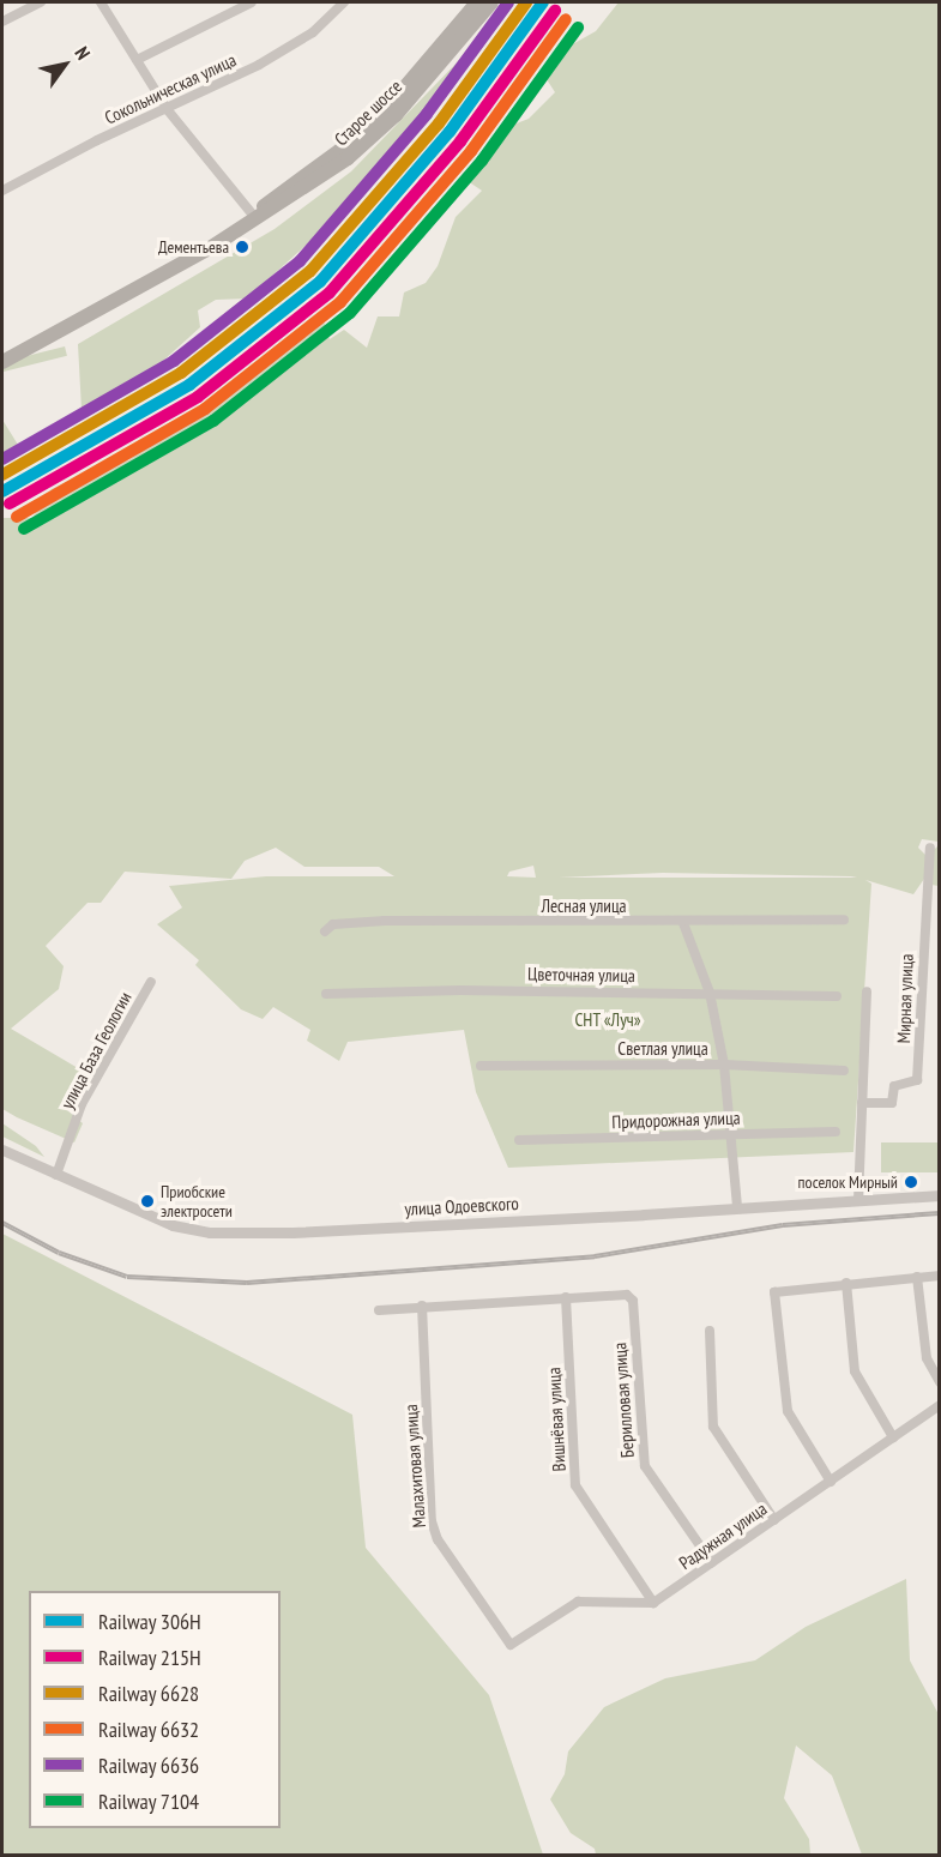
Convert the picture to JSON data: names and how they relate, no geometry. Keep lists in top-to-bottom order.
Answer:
{
  "streets": {
    "highway": ["Старое шоссе"],
    "street": [
      "Сокольническая улица",
      "Лесная улица",
      "Цветочная улица",
      "Мирная улица",
      "Светлая улица",
      "улица База Геологии",
      "Придорожная улица",
      "улица Одоевского",
      "Берилловая улица",
      "Вишнёвая улица",
      "Малахитовая улица",
      "Радужная улица"
    ]
  },
  "crossings": [
    ["улица База Геологии", "улица Одоевского"],
    ["Берилловая улица", "Вишнёвая улица"],
    ["Берилловая улица", "Радужная улица"],
    ["Вишнёвая улица", "Малахитовая улица"],
    ["Вишнёвая улица", "Радужная улица"],
    ["Малахитовая улица", "Радужная улица"]
  ],
  "parks": ["СНТ «Луч»"],
  "places": ["Дементьева", "поселок Мирный", "Приобские электросети"],
  "lines": [
    "rail line 306Н",
    "rail line 6628",
    "rail line 6636",
    "rail line 215Н",
    "rail line 6632",
    "rail line 7104"
  ],
  "legend": [
    "Railway 306Н",
    "Railway 215Н",
    "Railway 6628",
    "Railway 6632",
    "Railway 6636",
    "Railway 7104"
  ],
  "north": "top right"
}
